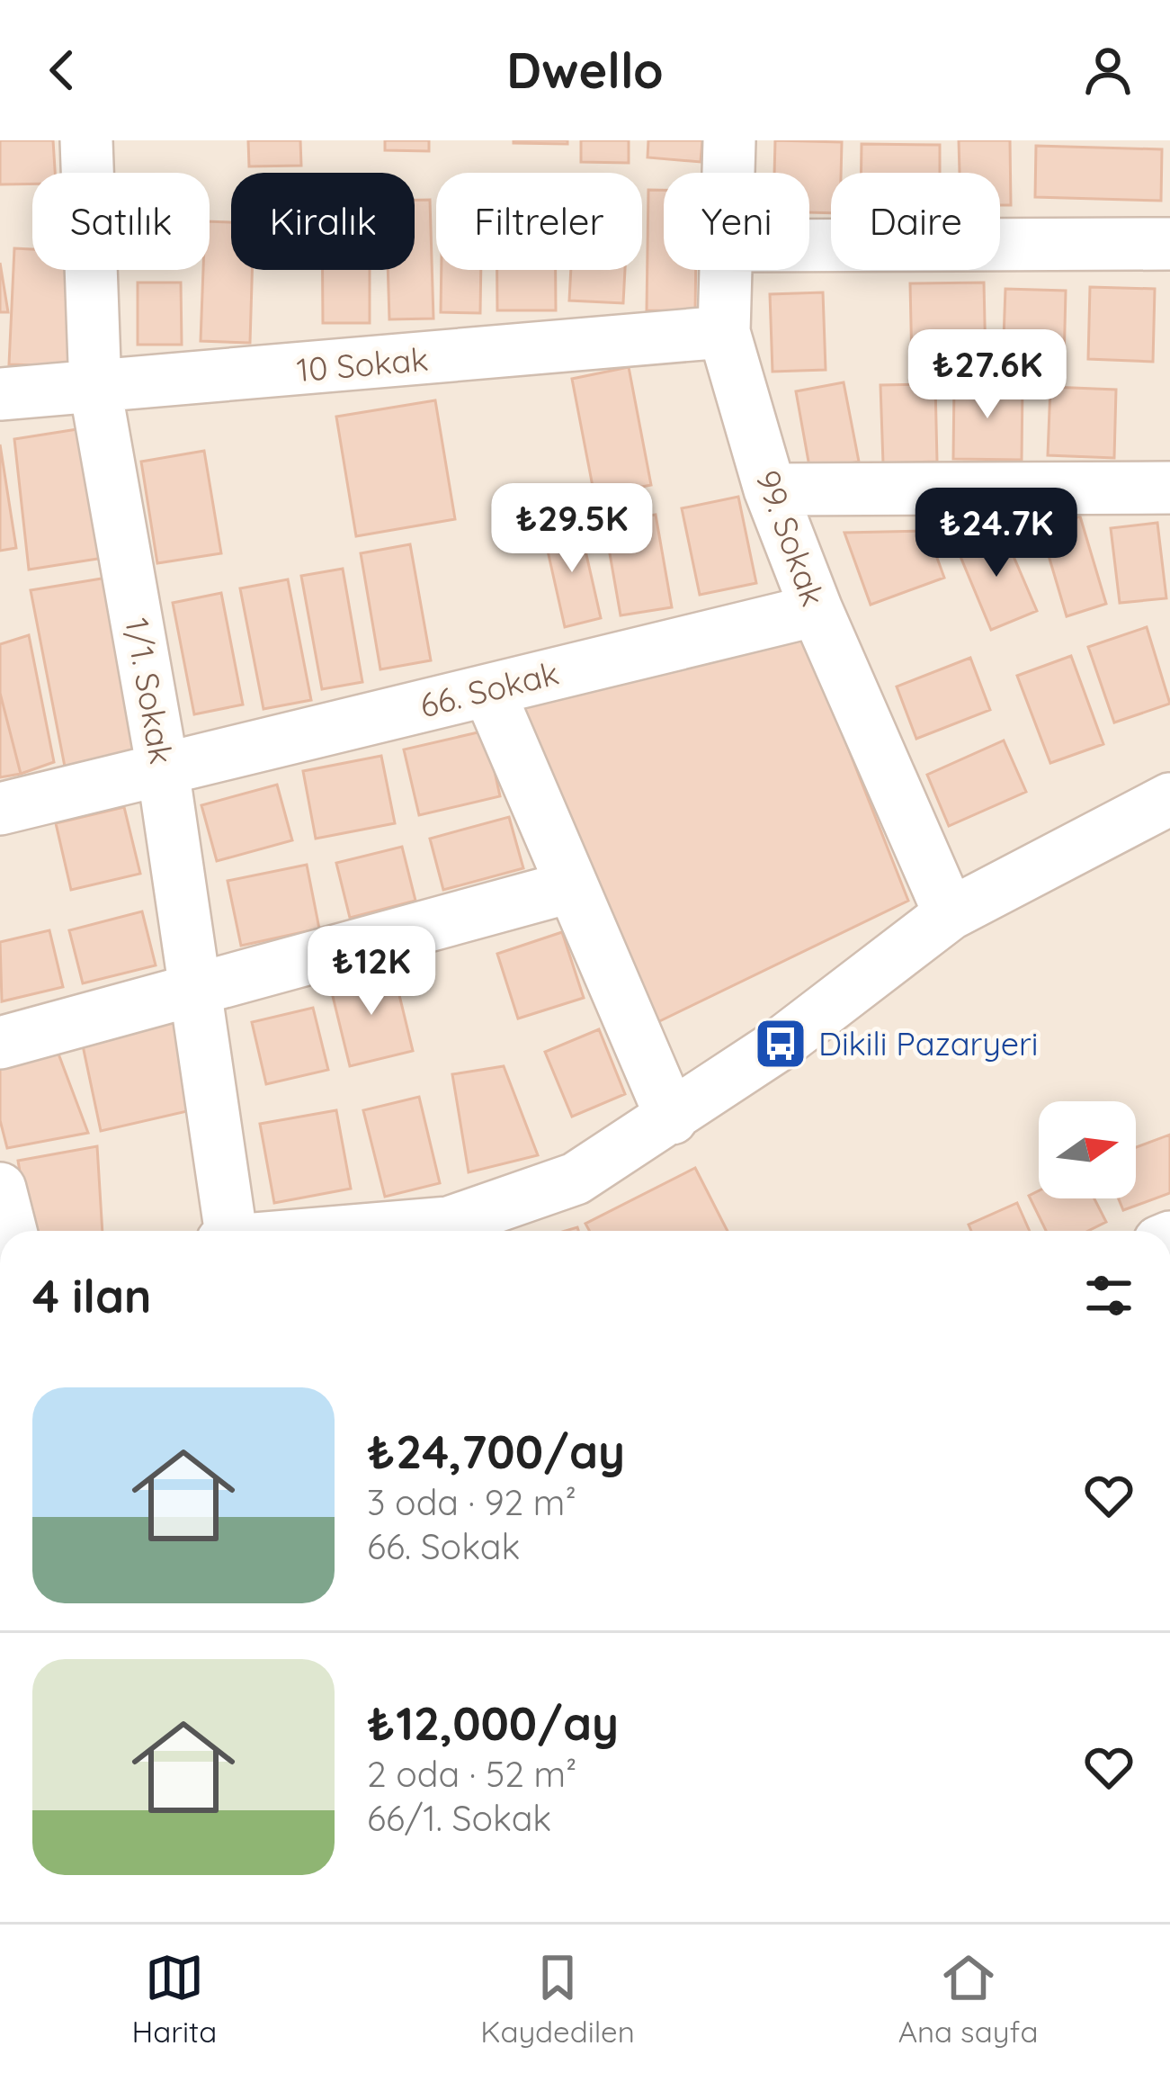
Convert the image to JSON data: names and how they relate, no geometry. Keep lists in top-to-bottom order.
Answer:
{
  "streets": {
    "street": [
      "10 Sokak",
      "99. Sokak",
      "66. Sokak",
      "1/1. Sokak"
    ]
  },
  "crossings": [
    ["10 Sokak", "99. Sokak"],
    ["10 Sokak", "1/1. Sokak"],
    ["99. Sokak", "66. Sokak"],
    ["66. Sokak", "1/1. Sokak"]
  ],
  "places": {
    "bus stop": ["Dikili Pazaryeri"]
  },
  "north": "right",
  "page": {
    "header": "Dwello",
    "chip": [
      "Satılık",
      "Kiralık",
      "Filtreler",
      "Yeni",
      "Daire"
    ],
    "price": [
      "₺27.6K",
      "₺29.5K",
      "₺24.7K",
      "₺12K"
    ],
    "heading": "4 ilan",
    "list": [
      {
        "name": "₺24,700/ay",
        "note": "3 oda · 92 m² · 66. Sokak"
      },
      {
        "name": "₺12,000/ay",
        "note": "2 oda · 52 m² · 66/1. Sokak"
      }
    ],
    "tabs": ["Harita", "Kaydedilen", "Ana sayfa"]
  }
}
